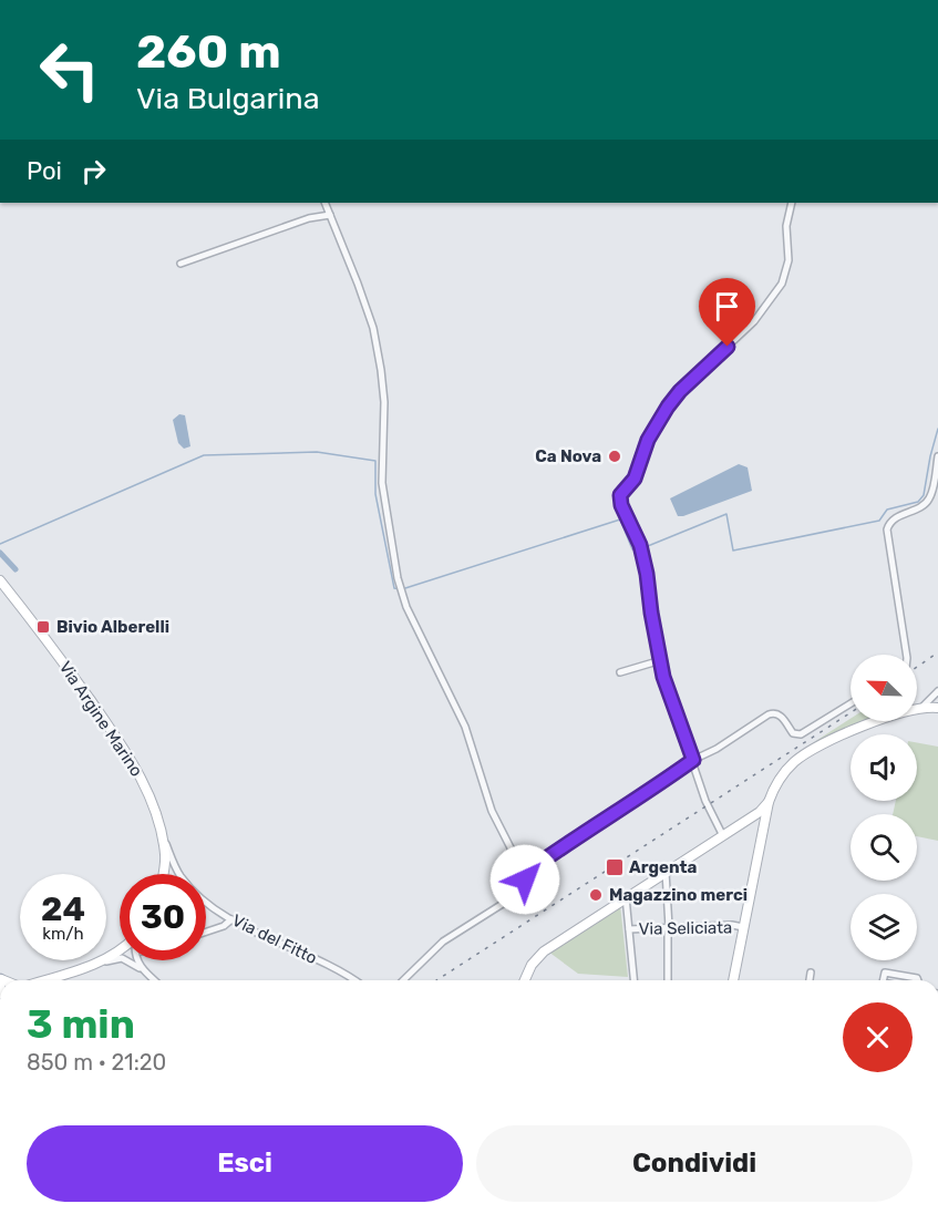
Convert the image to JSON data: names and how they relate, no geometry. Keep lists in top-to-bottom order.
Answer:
{
  "streets": {
    "street": ["Via Argine Marino", "Via Seliciata", "Via del Fitto"]
  },
  "crossings": [
    ["Via Argine Marino", "Via del Fitto"]
  ],
  "places": {
    "other": ["Ca Nova", "Magazzino merci"],
    "transit": ["Bivio Alberelli", "Argenta"]
  },
  "north": "top left",
  "page": {
    "turn": ["260 m", "Via Bulgarina"],
    "then": "Poi",
    "speed": "24 km/h",
    "limit": "30",
    "heading": ["3 min", "850 m · 21:20"],
    "buttons": ["Esci", "Condividi"]
  }
}
